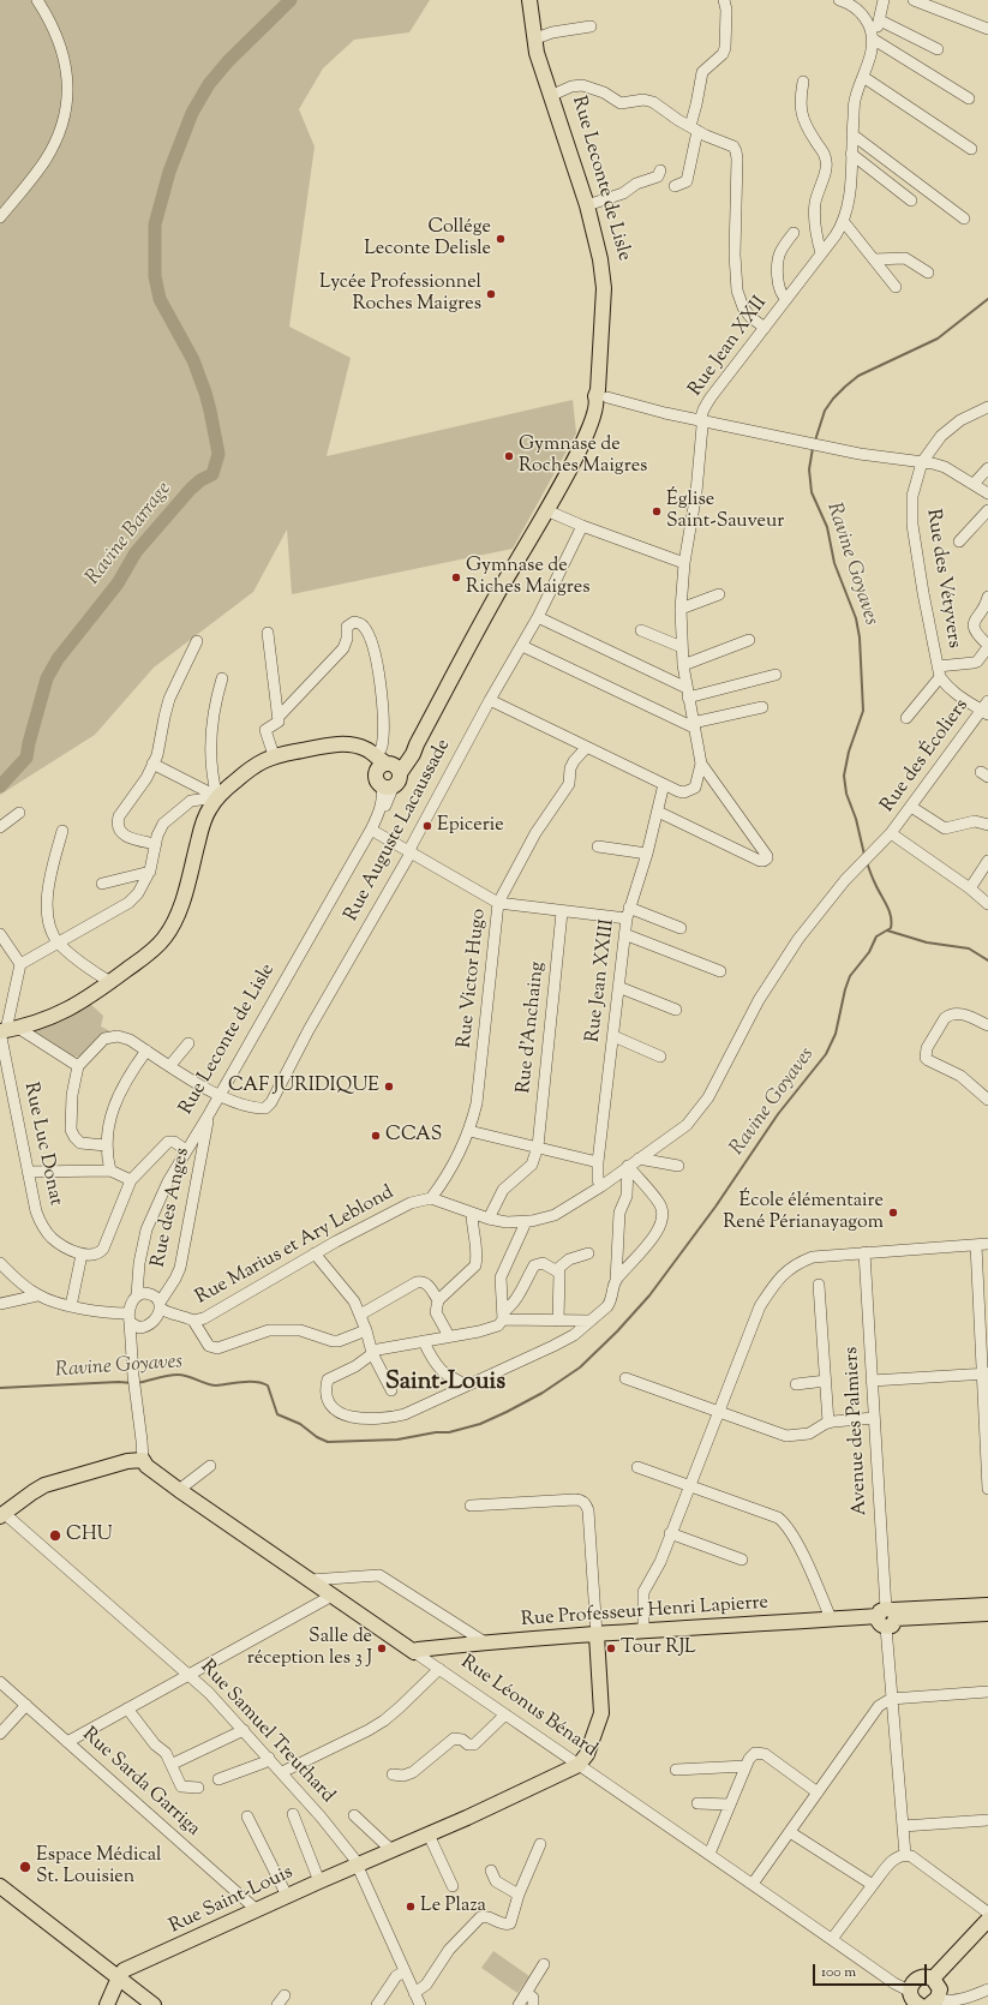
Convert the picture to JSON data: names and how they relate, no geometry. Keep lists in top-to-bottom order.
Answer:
{
  "streets": {
    "main road": [
      "Rue Leconte de Lisle",
      "Rue Professeur Henri Lapierre",
      "Rue Léonus Bénard",
      "Rue Saint-Louis"
    ],
    "street": [
      "Rue Jean XXII",
      "Rue des Vétyvers",
      "Rue des Écoliers",
      "Rue Auguste Lacaussade",
      "Rue Victor Hugo",
      "Rue Jean XXIII",
      "Rue d'Anchaing",
      "Rue Luc Donat",
      "Rue des Anges",
      "Rue Marius et Ary Leblond",
      "Avenue des Palmiers",
      "Rue Samuel Treuthard",
      "Rue Sarda Garriga"
    ]
  },
  "crossings": [
    ["Rue Leconte de Lisle", "Rue Auguste Lacaussade"],
    ["Rue Leconte de Lisle", "Rue des Anges"],
    ["Rue Leconte de Lisle", "Rue Marius et Ary Leblond"],
    ["Rue Jean XXII", "Rue Jean XXIII"],
    ["Rue des Vétyvers", "Rue des Écoliers"],
    ["Rue Victor Hugo", "Rue Marius et Ary Leblond"],
    ["Rue des Anges", "Rue Marius et Ary Leblond"],
    ["Avenue des Palmiers", "Rue Professeur Henri Lapierre"],
    ["Rue Professeur Henri Lapierre", "Rue Léonus Bénard"],
    ["Rue Léonus Bénard", "Rue Saint-Louis"],
    ["Rue Samuel Treuthard", "Rue Saint-Louis"],
    ["Rue Sarda Garriga", "Rue Saint-Louis"]
  ],
  "districts": ["Saint-Louis"],
  "water": ["Ravine Barrage", "Ravine Goyaves"],
  "places": [
    "Collége Leconte Delisle",
    "Lycée Professionnel Roches Maigres",
    "Gymnase de Roches Maigres",
    "Église Saint-Sauveur",
    "Gymnase de Riches Maigres",
    "Epicerie",
    "CAF JURIDIQUE",
    "CCAS",
    "École élémentaire René Périanayagom",
    "CHU",
    "Salle de réception les 3 J",
    "Tour RJL",
    "Espace Médical St. Louisien",
    "Le Plaza"
  ],
  "scale_bar": "100 m"
}
